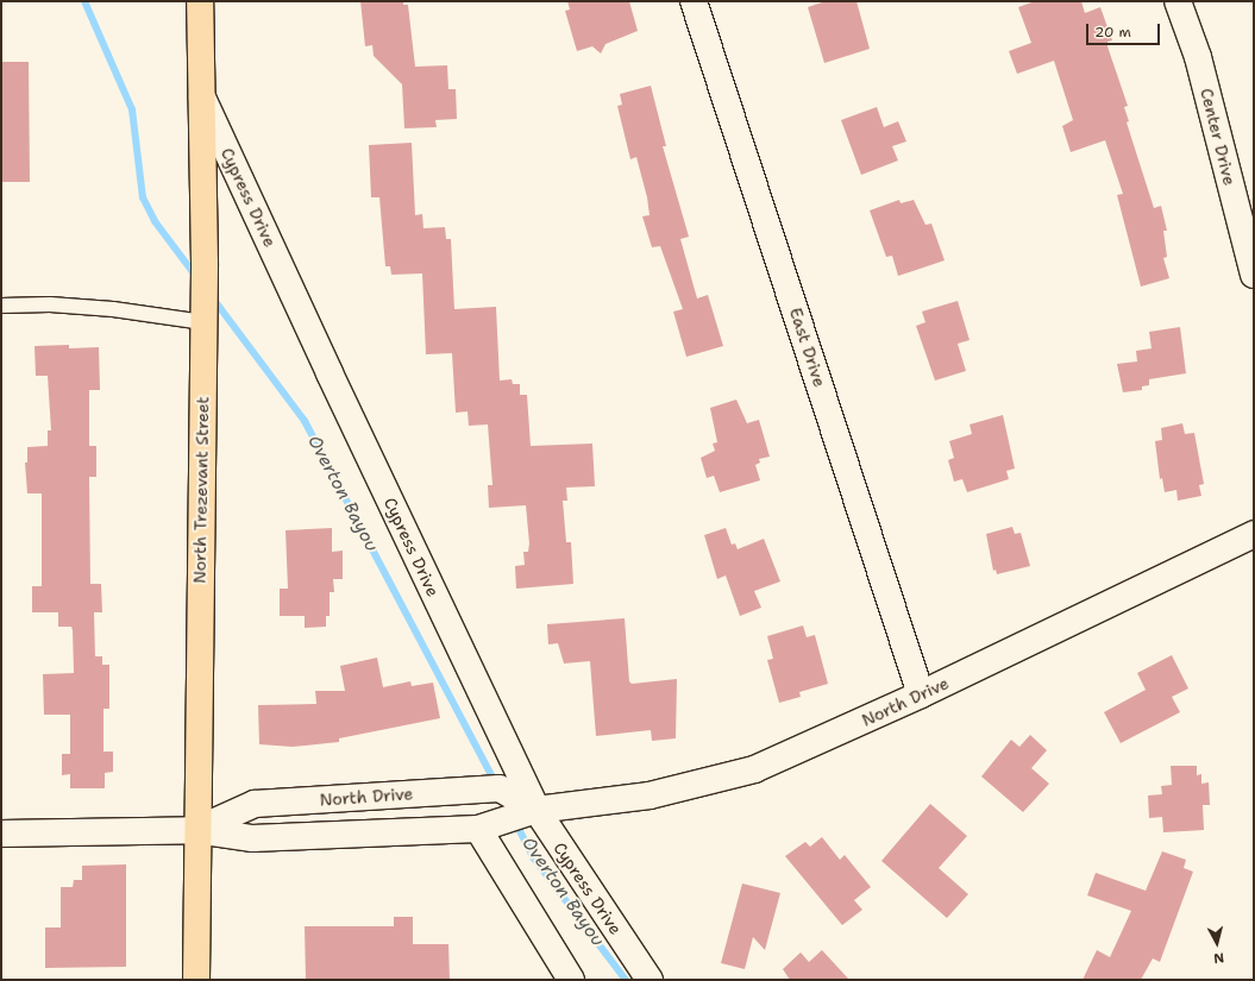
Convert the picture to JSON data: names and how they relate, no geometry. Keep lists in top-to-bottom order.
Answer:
{
  "streets": {
    "main road": ["North Trezevant Street"],
    "street": [
      "Center Drive",
      "Cypress Drive",
      "East Drive",
      "North Drive"
    ]
  },
  "crossings": [
    ["Cypress Drive", "North Trezevant Street"],
    ["Cypress Drive", "North Drive"],
    ["East Drive", "North Drive"],
    ["North Trezevant Street", "North Drive"]
  ],
  "water": ["Overton Bayou"],
  "scale_bar": "20 m",
  "north": "bottom"
}
